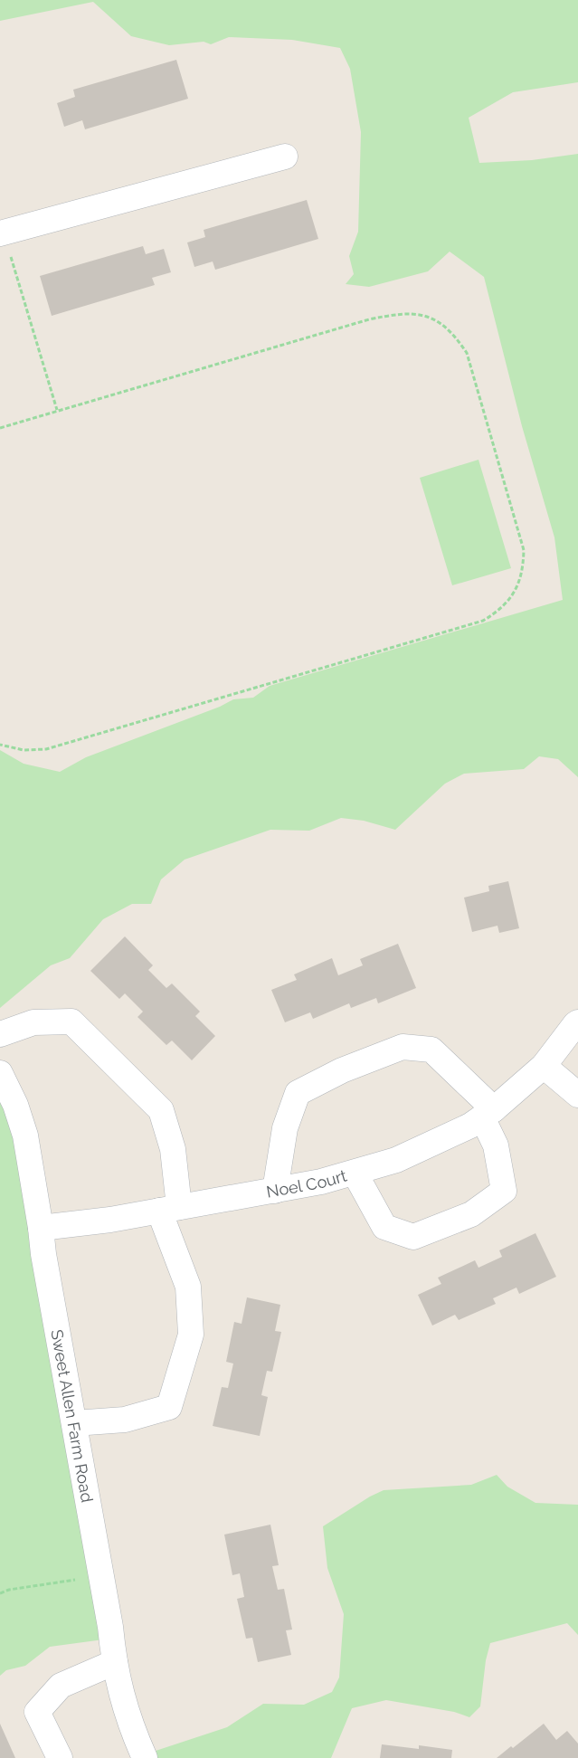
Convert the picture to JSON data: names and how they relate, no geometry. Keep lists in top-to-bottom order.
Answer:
{
  "streets": {
    "street": ["Noel Court", "Sweet Allen Farm Road"]
  },
  "crossings": [
    ["Noel Court", "Sweet Allen Farm Road"]
  ]
}
